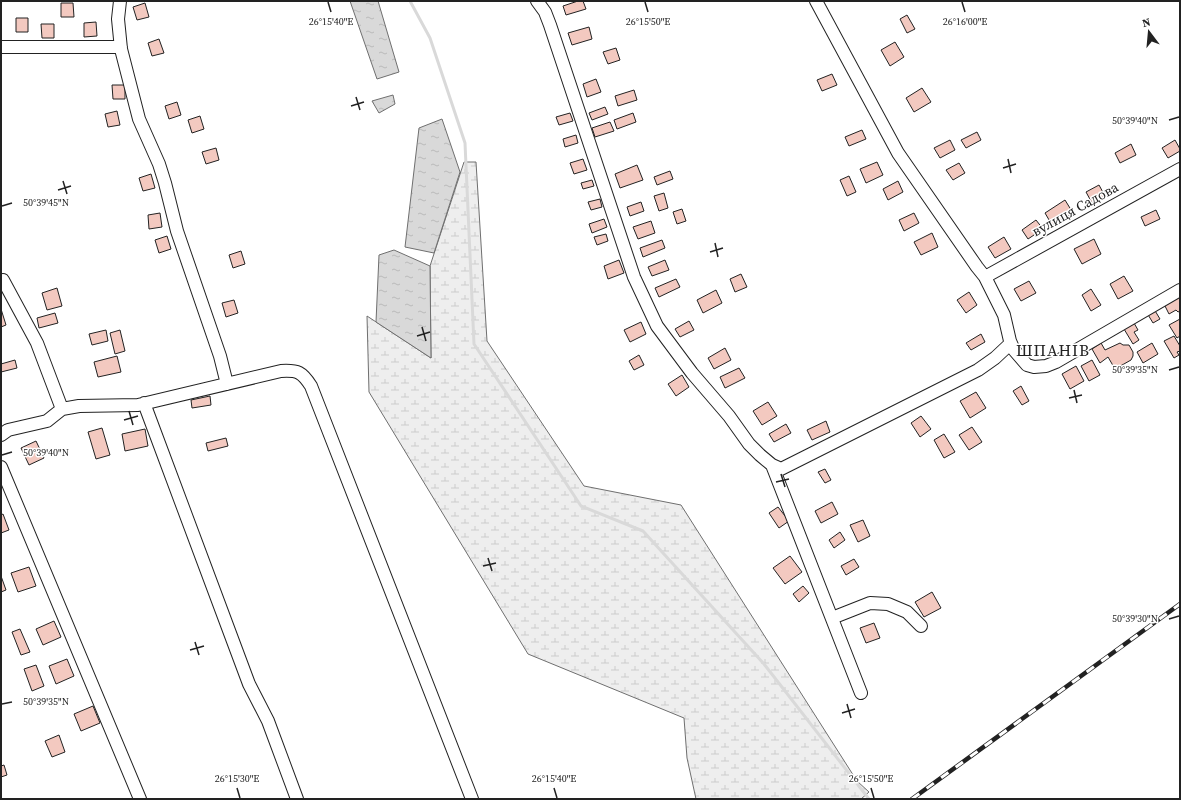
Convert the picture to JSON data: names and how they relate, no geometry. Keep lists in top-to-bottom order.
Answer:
{
  "streets": {
    "street": ["вулиця Садова"]
  },
  "districts": ["ШПАНІВ"],
  "north": "top",
  "coordinates": [
    "26°15'40\"E",
    "26°15'50\"E",
    "26°16'00\"E",
    "50°39'40\"N",
    "50°39'45\"N",
    "50°39'35\"N",
    "50°39'30\"N",
    "26°15'30\"E"
  ]
}
